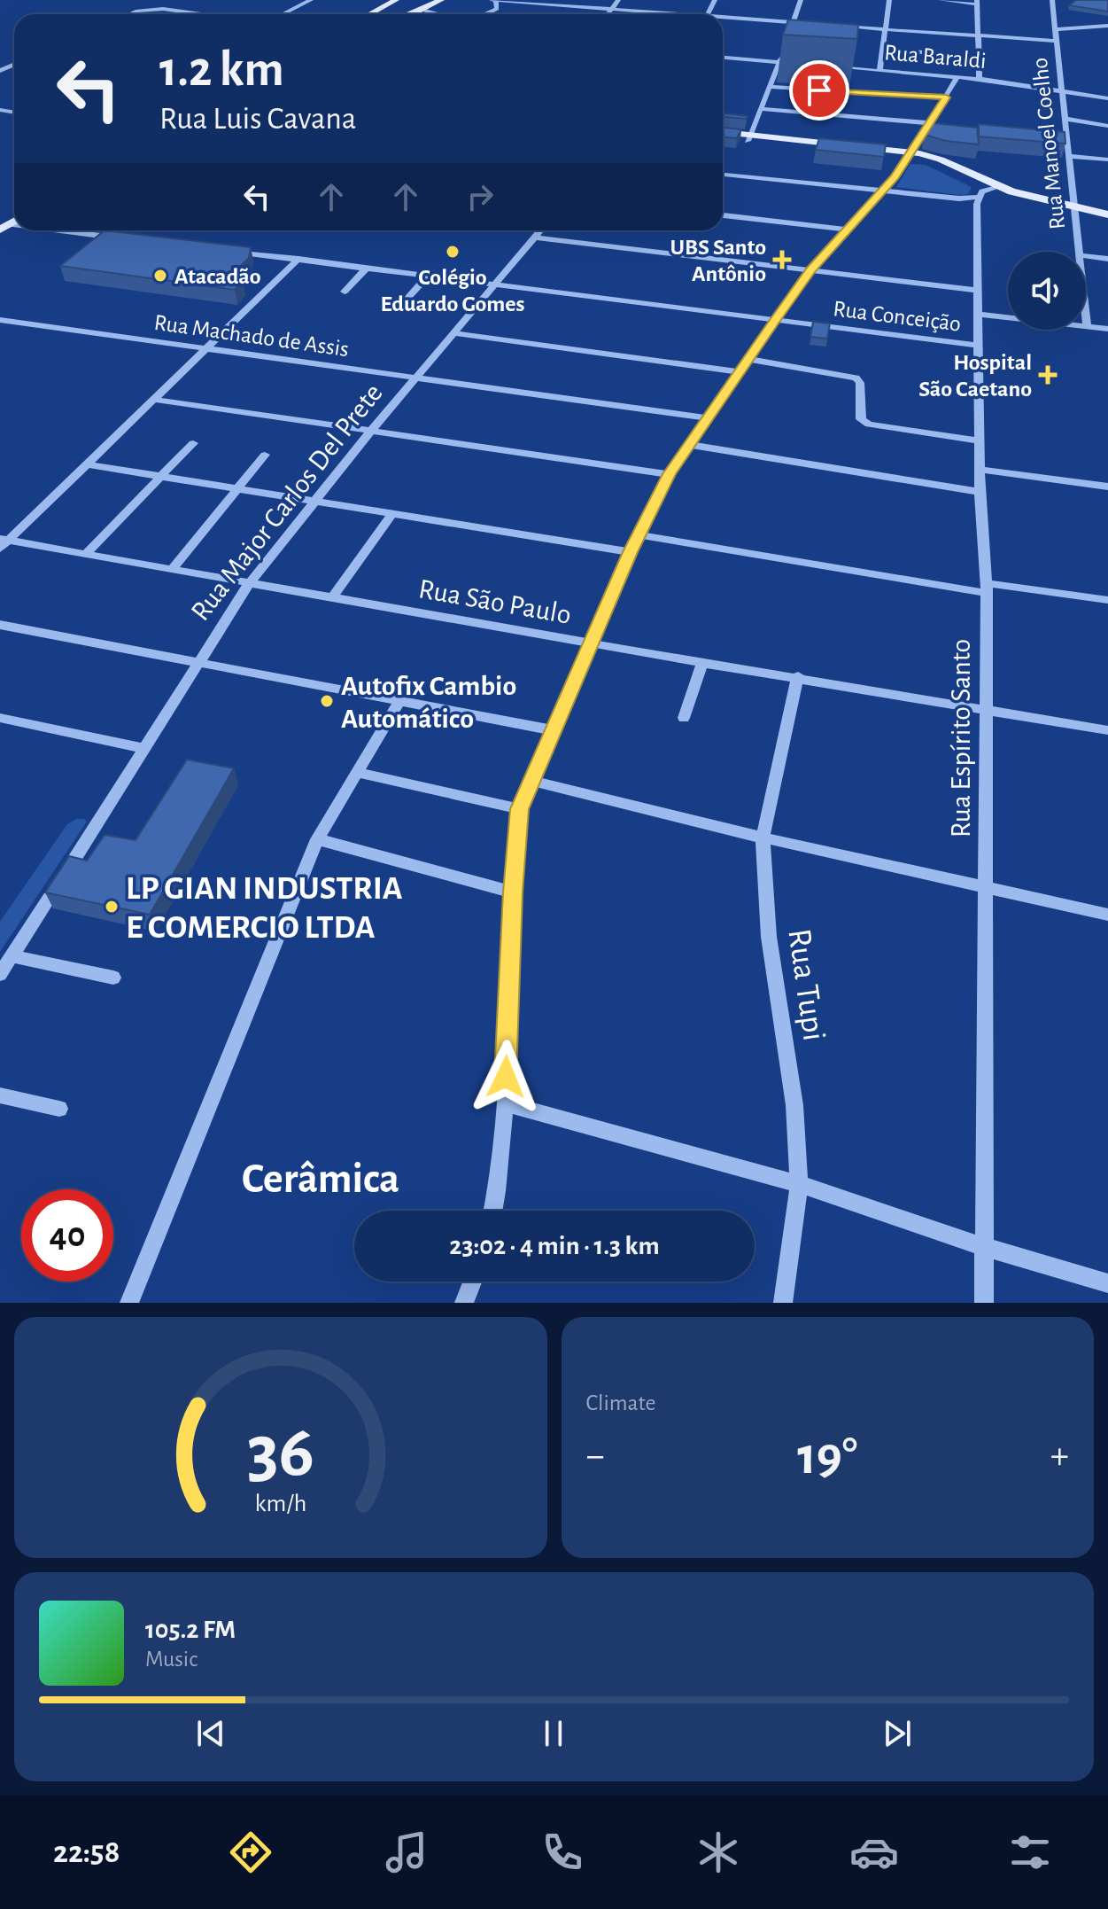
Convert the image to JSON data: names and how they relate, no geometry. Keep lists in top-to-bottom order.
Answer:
{
  "streets": {
    "street": [
      "Rua Baraldi",
      "Rua Manoel Coelho",
      "Rua Conceição",
      "Rua Machado de Assis",
      "Rua Major Carlos Del Prete",
      "Rua São Paulo",
      "Rua Espírito Santo",
      "Rua Tupi"
    ]
  },
  "crossings": [
    ["Rua Baraldi", "Rua Manoel Coelho"],
    ["Rua Conceição", "Rua Major Carlos Del Prete"],
    ["Rua Conceição", "Rua Espírito Santo"],
    ["Rua Machado de Assis", "Rua Major Carlos Del Prete"],
    ["Rua Major Carlos Del Prete", "Rua São Paulo"],
    ["Rua São Paulo", "Rua Espírito Santo"],
    ["Rua São Paulo", "Rua Tupi"]
  ],
  "districts": ["Cerâmica"],
  "places": {
    "other": [
      "Colégio Eduardo Gomes",
      "Atacadão",
      "Autofix Cambio Automático",
      "LP GIAN INDUSTRIA E COMERCIO LTDA"
    ],
    "health": ["UBS Santo Antônio", "Hospital São Caetano"]
  },
  "page": {
    "turn": ["1.2 km", "Rua Luis Cavana"],
    "limit": "40",
    "trip": "23:02 · 4 min · 1.3 km",
    "tile": "Climate",
    "heat": ["−", "19°", "+"],
    "song": ["105.2 FM", "Music"],
    "tabs": "22:58",
    "gauge": ["36", "km/h"]
  }
}
